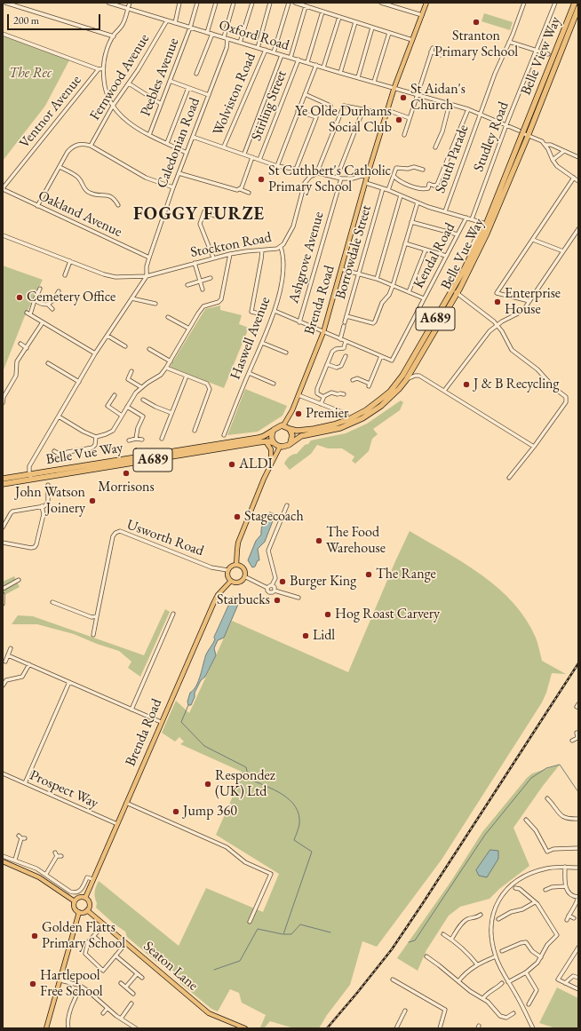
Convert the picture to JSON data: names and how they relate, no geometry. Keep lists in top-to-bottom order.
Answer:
{
  "streets": {
    "highway": ["Belle View Way", "Belle Vue Way", "A689"],
    "main road": ["Brenda Road", "Seaton Lane"],
    "street": [
      "Oxford Road",
      "Fernwood Avenue",
      "Peebles Avenue",
      "Wolviston Road",
      "Stirling Street",
      "Ventnor Avenue",
      "Studley Road",
      "Caledonian Road",
      "South Parade",
      "Oakland Avenue",
      "Stockton Road",
      "Borrowdale Street",
      "Kendal Road",
      "Ashgrove Avenue",
      "Haswell Avenue",
      "Usworth Road",
      "Prospect Way"
    ]
  },
  "crossings": [
    ["Oxford Road", "Fernwood Avenue"],
    ["Oxford Road", "Peebles Avenue"],
    ["Oxford Road", "Wolviston Road"],
    ["Oxford Road", "Stirling Street"],
    ["Oxford Road", "Studley Road"],
    ["Oxford Road", "Caledonian Road"],
    ["Oxford Road", "South Parade"],
    ["Oxford Road", "Belle Vue Way"],
    ["Belle View Way", "Belle Vue Way"],
    ["Ventnor Avenue", "Oakland Avenue"],
    ["Caledonian Road", "Oakland Avenue"],
    ["Caledonian Road", "Stockton Road"],
    ["Stockton Road", "Haswell Avenue"],
    ["Belle Vue Way", "Brenda Road"],
    ["Belle Vue Way", "A689"],
    ["Brenda Road", "A689"],
    ["Brenda Road", "Usworth Road"],
    ["Brenda Road", "Prospect Way"],
    ["Brenda Road", "Seaton Lane"]
  ],
  "districts": ["FOGGY FURZE"],
  "parks": ["The Rec"],
  "places": [
    "Stranton Primary School",
    "St Aidan's Church",
    "Ye Olde Durhams Social Club",
    "St Cuthbert's Catholic Primary School",
    "Cemetery Office",
    "Enterprise House",
    "J & B Recycling",
    "Premier",
    "ALDI",
    "Morrisons",
    "John Watson Joinery",
    "Stagecoach",
    "The Food Warehouse",
    "The Range",
    "Burger King",
    "Starbucks",
    "Hog Roast Carvery",
    "Lidl",
    "Respondez (UK) Ltd",
    "Jump 360",
    "Golden Flatts Primary School",
    "Hartlepool Free School"
  ],
  "scale_bar": "200 m"
}
